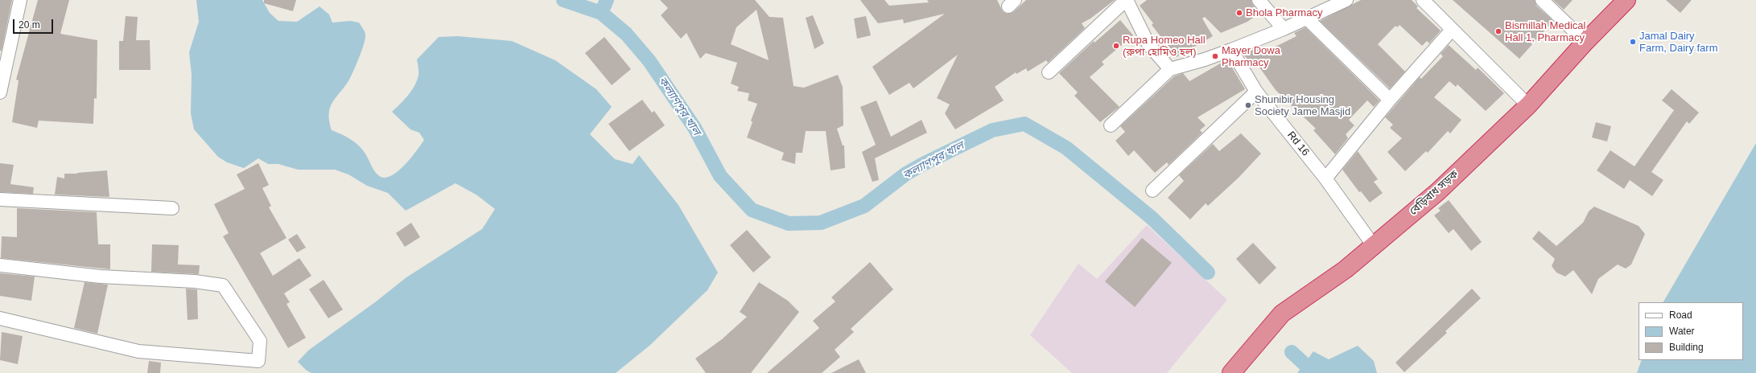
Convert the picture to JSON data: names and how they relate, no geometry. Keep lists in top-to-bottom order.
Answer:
{
  "streets": {
    "highway": ["বেড়িবাধ সড়ক"],
    "street": ["Rd 16"]
  },
  "crossings": [
    ["Rd 16", "বেড়িবাধ সড়ক"]
  ],
  "water": ["কল্যাণপুর খাল"],
  "places": [
    "Bhola Pharmacy",
    "Bismillah Medical Hall 1, Pharmacy",
    "Jamal Dairy Farm, Dairy farm",
    "Rupa Homeo Hall (রুপা হোমিও হল)",
    "Mayer Dowa Pharmacy",
    "Shunibir Housing Society Jame Masjid"
  ],
  "legend": ["Road", "Water", "Building"],
  "scale_bar": "20 m"
}
